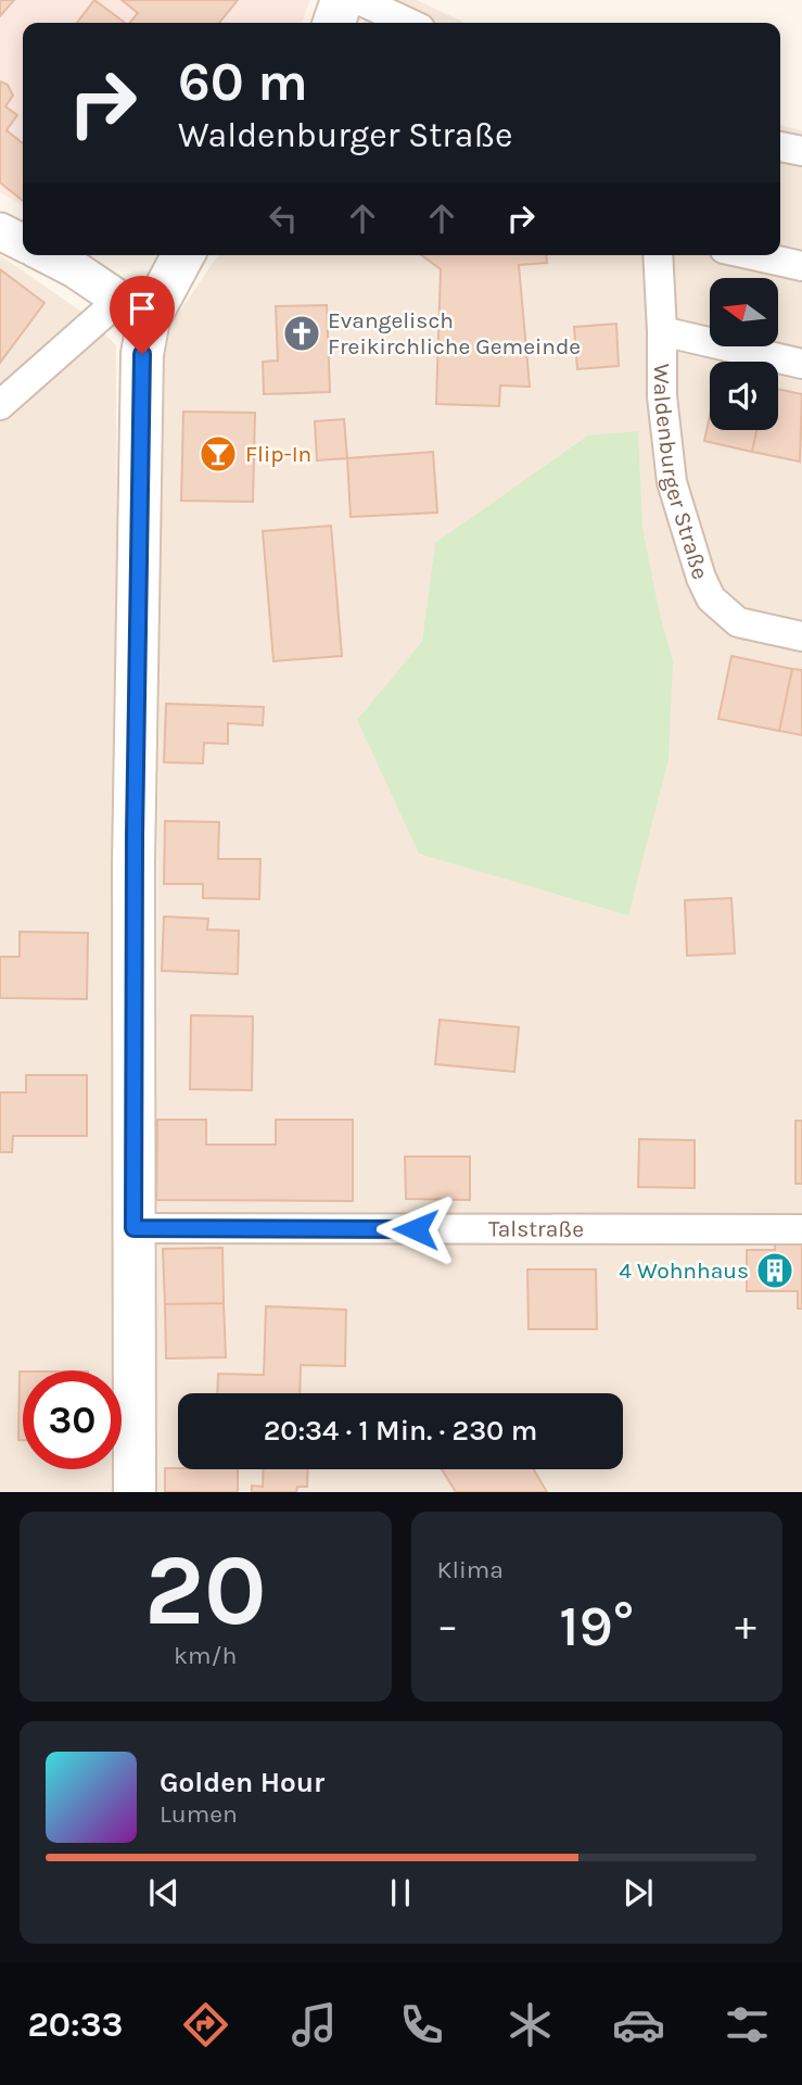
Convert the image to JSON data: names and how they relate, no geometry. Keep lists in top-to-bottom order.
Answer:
{
  "streets": {
    "street": ["Waldenburger Straße", "Talstraße"]
  },
  "places": {
    "church": ["Evangelisch Freikirchliche Gemeinde"],
    "bar": ["Flip-In"],
    "building": ["4 Wohnhaus"]
  },
  "north": "left",
  "page": {
    "turn": ["60 m", "Waldenburger Straße"],
    "limit": "30",
    "trip": "20:34 · 1 Min. · 230 m",
    "tile": [
      ["20", "km/h"],
      "Klima"
    ],
    "heat": ["−", "19°", "+"],
    "song": ["Golden Hour", "Lumen"],
    "tabs": "20:33"
  }
}
